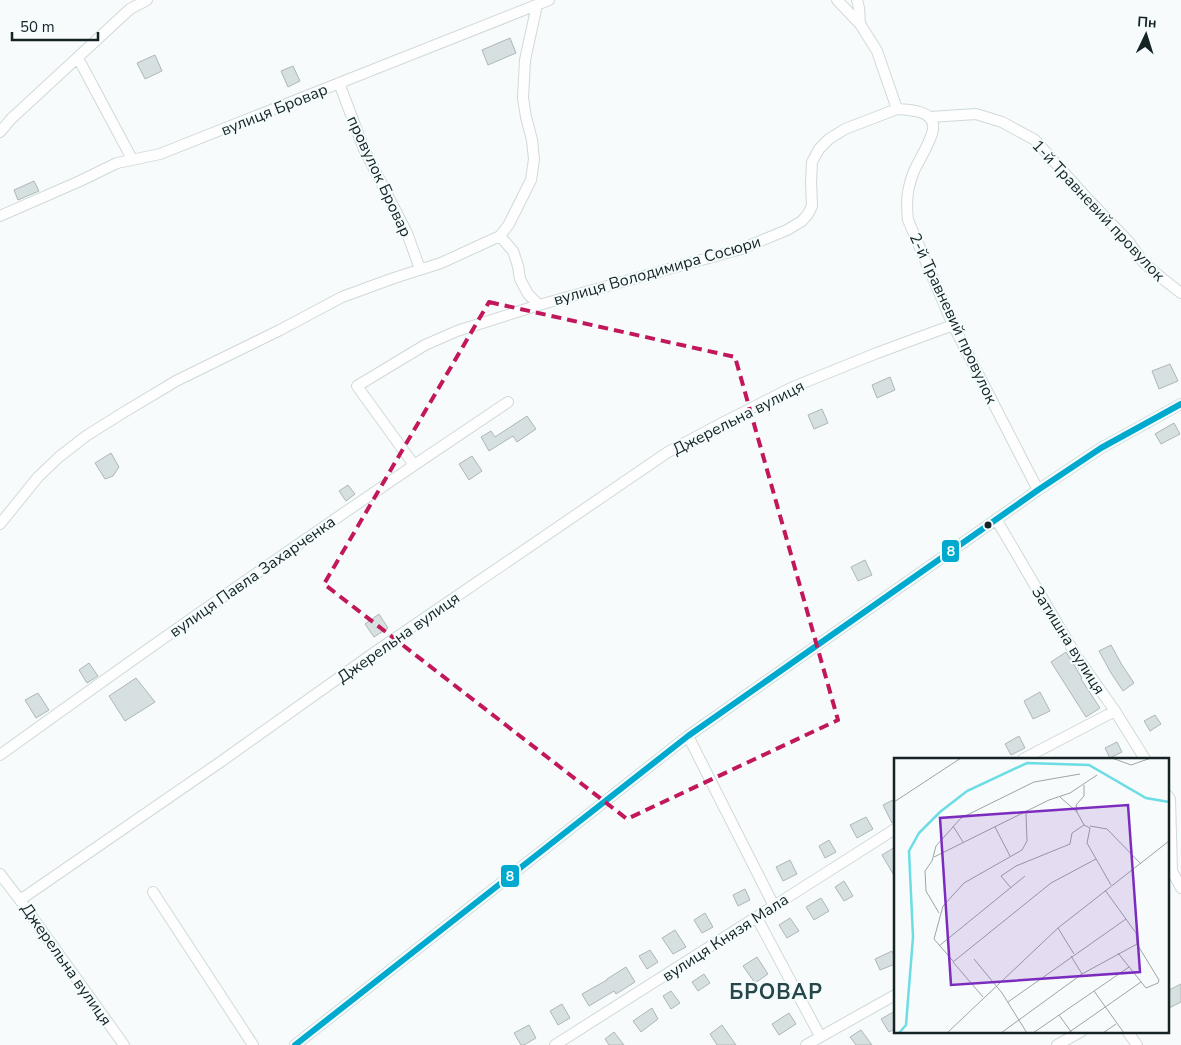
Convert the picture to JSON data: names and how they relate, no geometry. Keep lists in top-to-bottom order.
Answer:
{
  "streets": {
    "street": [
      "вулиця Бровар",
      "провулок Бровар",
      "1-й Травневий провулок",
      "вулиця Володимира Сосюри",
      "2-й Травневий провулок",
      "Джерельна вулиця",
      "вулиця Павла Захарченка",
      "Затишна вулиця",
      "вулиця Князя Мала"
    ]
  },
  "crossings": [
    ["вулиця Бровар", "провулок Бровар"],
    ["1-й Травневий провулок", "2-й Травневий провулок"],
    ["вулиця Володимира Сосюри", "вулиця Павла Захарченка"],
    ["2-й Травневий провулок", "Джерельна вулиця"]
  ],
  "districts": ["БРОВАР"],
  "lines": ["transit line 8"],
  "scale_bar": "50 m",
  "north": "top"
}
